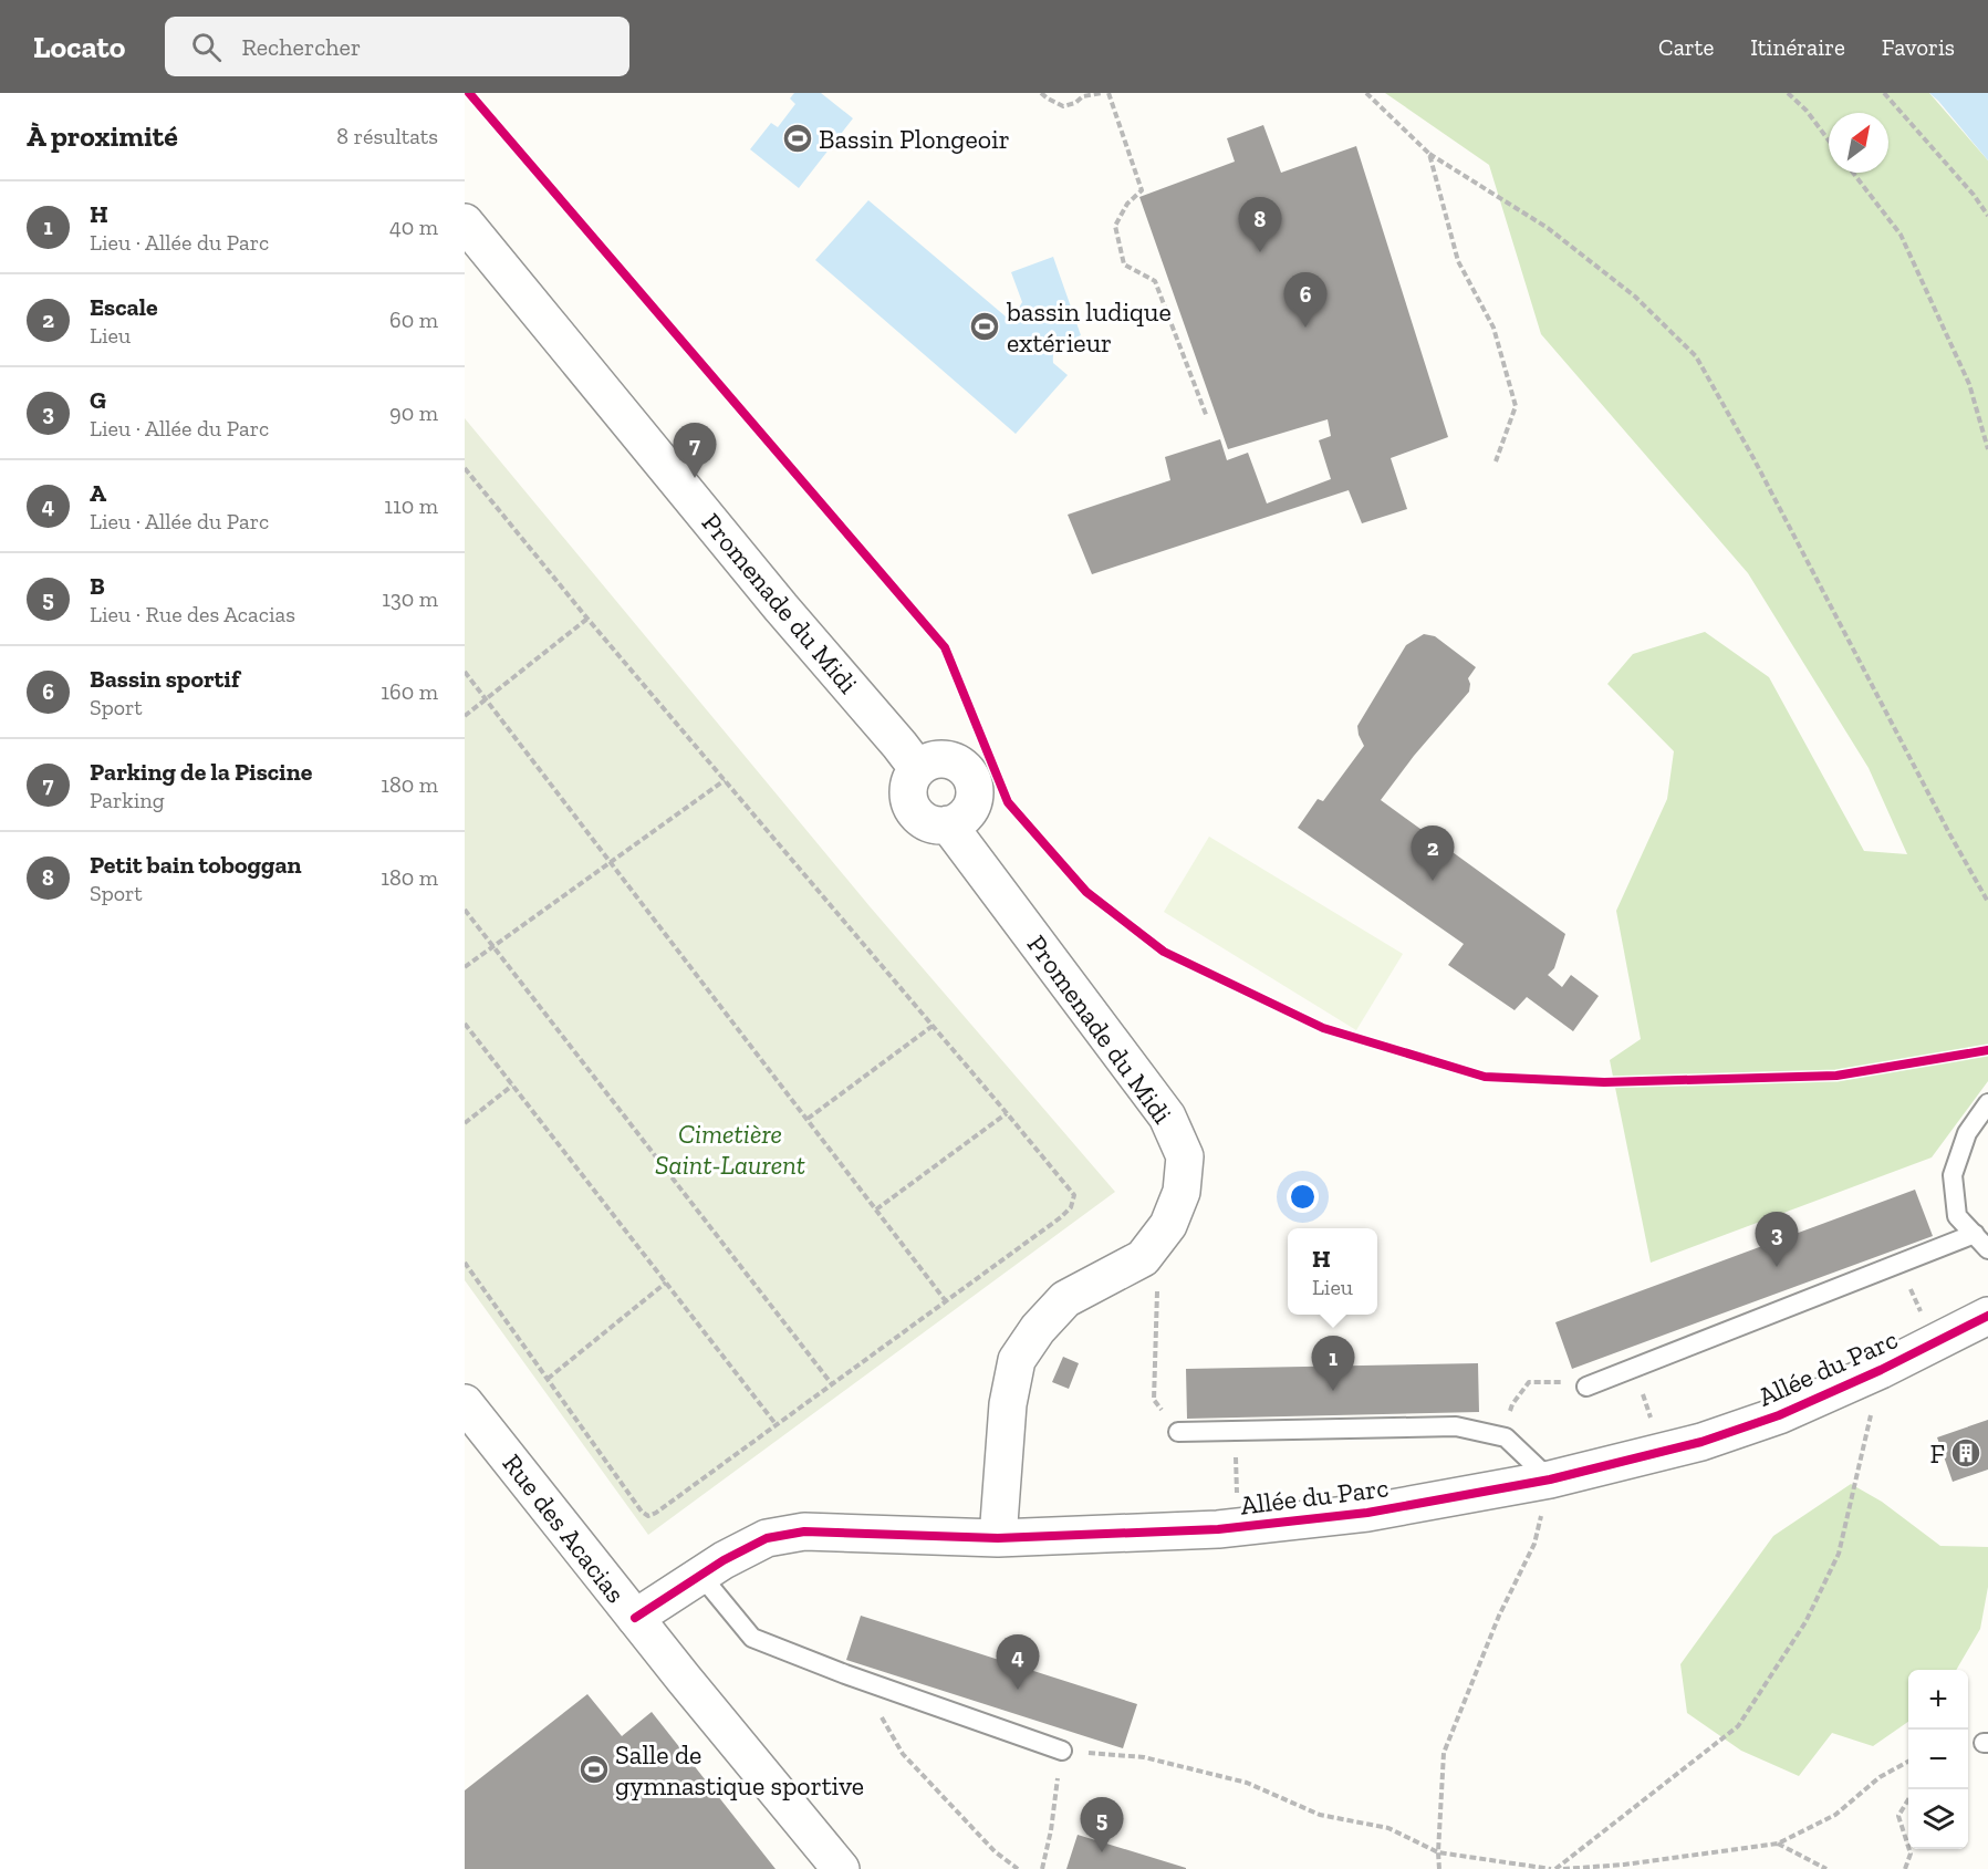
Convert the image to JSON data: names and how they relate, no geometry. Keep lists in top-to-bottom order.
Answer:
{
  "streets": {
    "street": ["Promenade du Midi", "Allée du Parc", "Rue des Acacias"]
  },
  "crossings": [
    ["Promenade du Midi", "Allée du Parc"],
    ["Allée du Parc", "Rue des Acacias"]
  ],
  "parks": ["Cimetière Saint-Laurent"],
  "places": {
    "sports": ["Bassin Plongeoir", "bassin ludique extérieur", "Salle de gymnastique sportive"],
    "building": ["F"]
  },
  "north": "top right",
  "page": {
    "header": "Locato",
    "search": "Rechercher",
    "nav": ["Carte", "Itinéraire", "Favoris"],
    "heading": ["À proximité", "8 résultats"],
    "list": [
      {
        "mark": "1",
        "name": "H",
        "note": "Lieu · Allée du Parc",
        "value": "40 m"
      },
      {
        "mark": "2",
        "name": "Escale",
        "note": "Lieu",
        "value": "60 m"
      },
      {
        "mark": "3",
        "name": "G",
        "note": "Lieu · Allée du Parc",
        "value": "90 m"
      },
      {
        "mark": "4",
        "name": "A",
        "note": "Lieu · Allée du Parc",
        "value": "110 m"
      },
      {
        "mark": "5",
        "name": "B",
        "note": "Lieu · Rue des Acacias",
        "value": "130 m"
      },
      {
        "mark": "6",
        "name": "Bassin sportif",
        "note": "Sport",
        "value": "160 m"
      },
      {
        "mark": "7",
        "name": "Parking de la Piscine",
        "note": "Parking",
        "value": "180 m"
      },
      {
        "mark": "8",
        "name": "Petit bain toboggan",
        "note": "Sport",
        "value": "180 m"
      }
    ],
    "pins": [
      "8",
      "6",
      "7",
      "2",
      "3",
      "1",
      "4",
      "5"
    ],
    "popup": ["H", "Lieu"],
    "map_buttons": ["+", "−"]
  }
}
